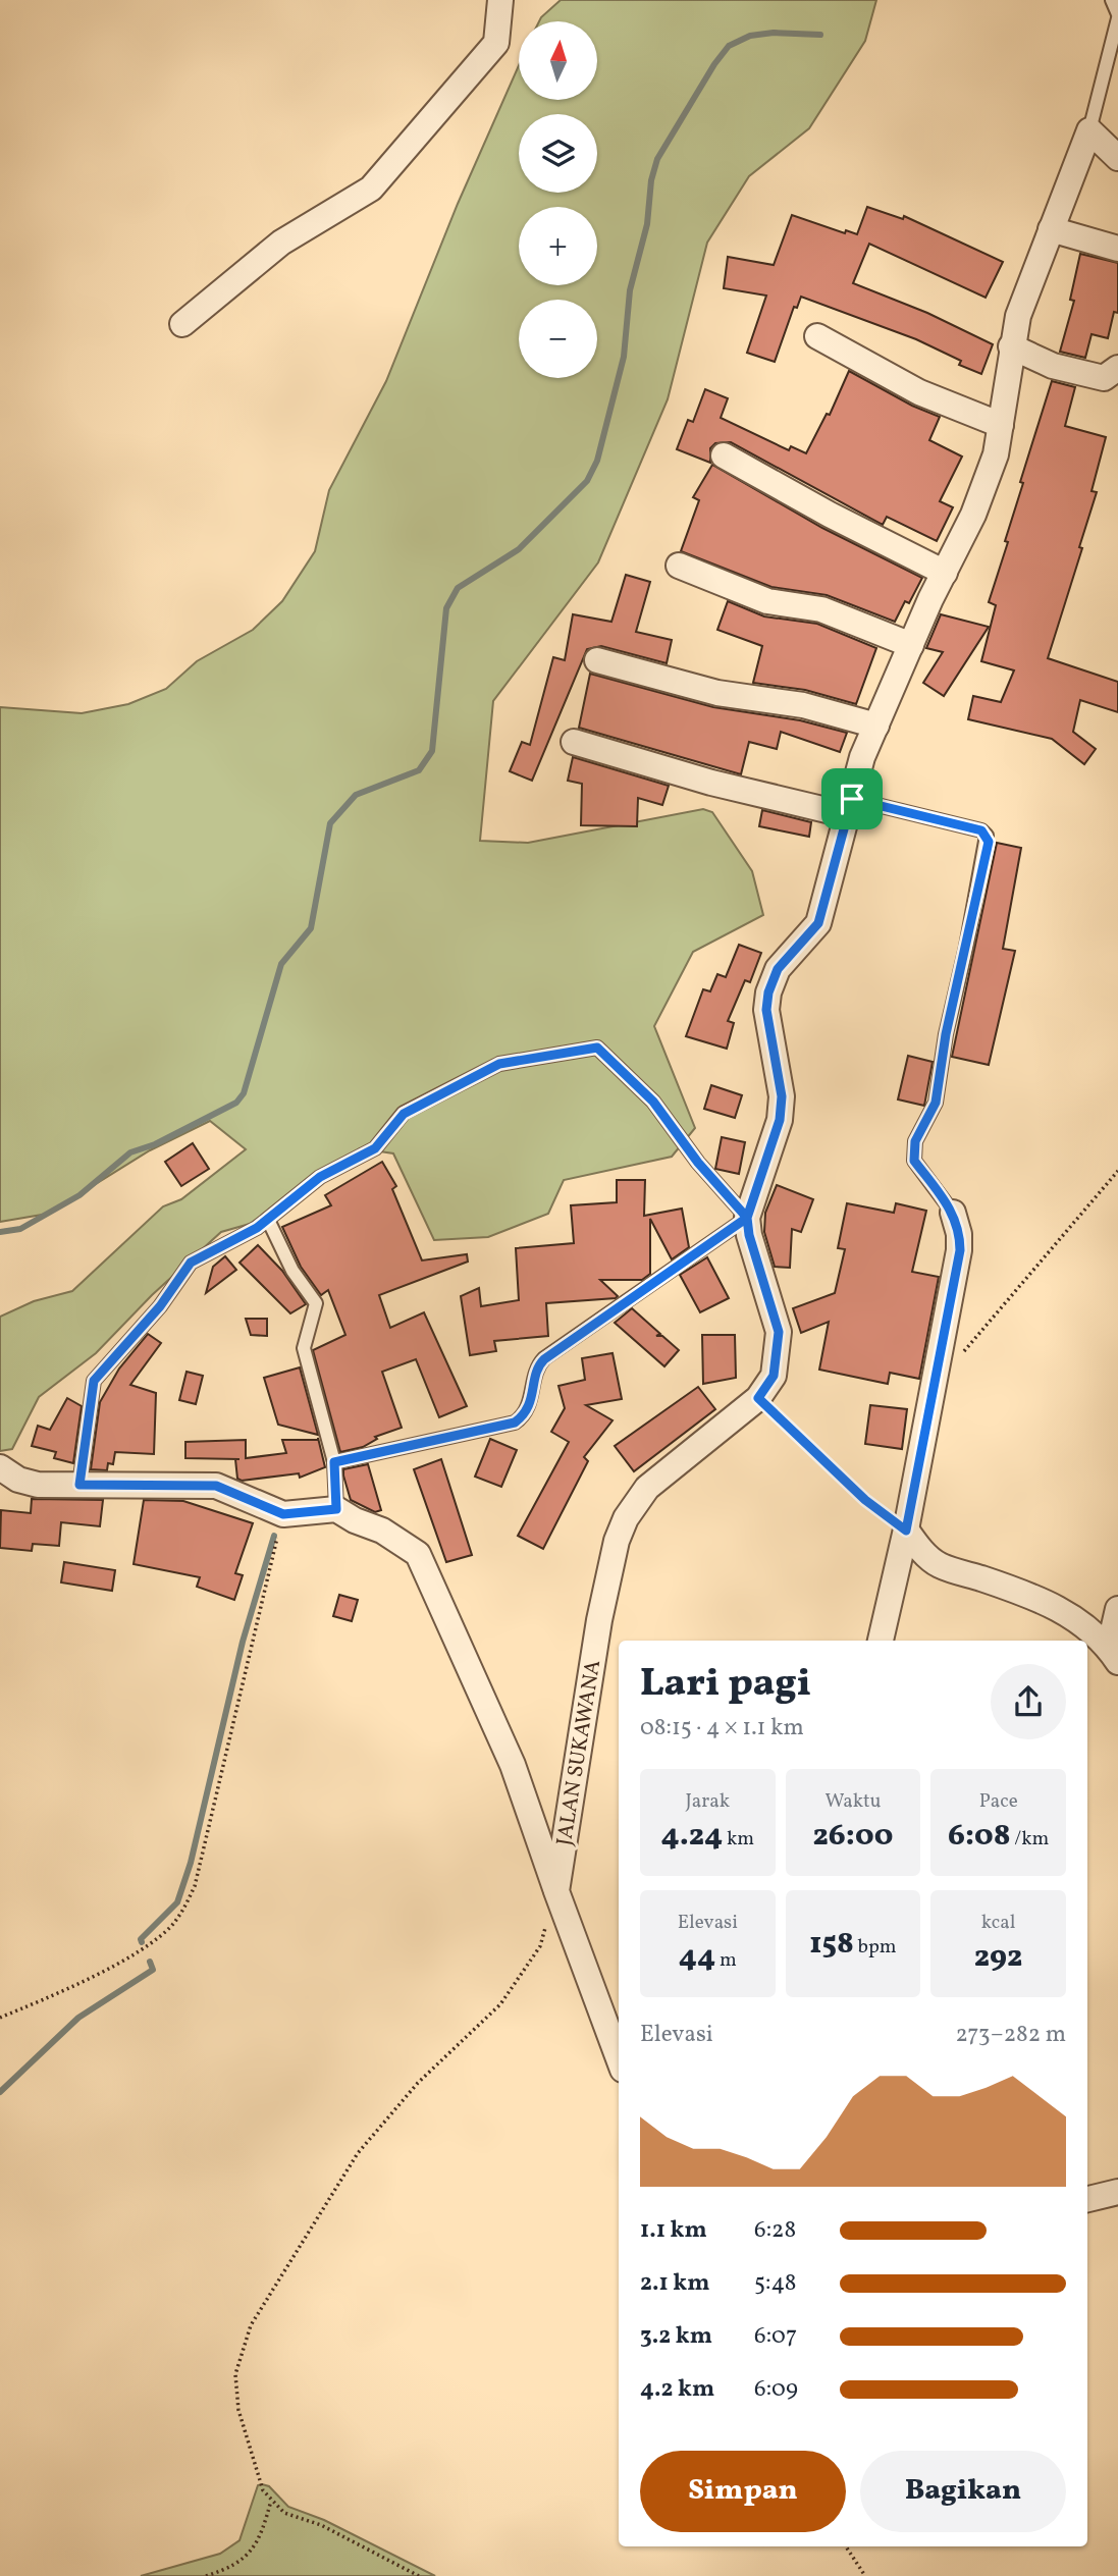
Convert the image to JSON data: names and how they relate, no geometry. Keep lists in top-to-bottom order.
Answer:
{
  "streets": {
    "street": ["JALAN SUKAWANA"]
  },
  "north": "top",
  "page": {
    "map_buttons": ["+", "−"],
    "heading": ["Lari pagi", "08:15 · 4 × 1.1 km"],
    "stats": [
      ["Jarak", "4.24 km"],
      ["Waktu", "26:00"],
      ["Pace", "6:08 /km"],
      ["Elevasi", "44 m"],
      ["158 bpm"],
      ["kcal", "292"]
    ],
    "chart": ["Elevasi", "273–282 m"],
    "list": [
      {
        "name": "1.1 km",
        "note": "6:28"
      },
      {
        "name": "2.1 km",
        "note": "5:48"
      },
      {
        "name": "3.2 km",
        "note": "6:07"
      },
      {
        "name": "4.2 km",
        "note": "6:09"
      }
    ],
    "buttons": ["Simpan", "Bagikan"]
  }
}
